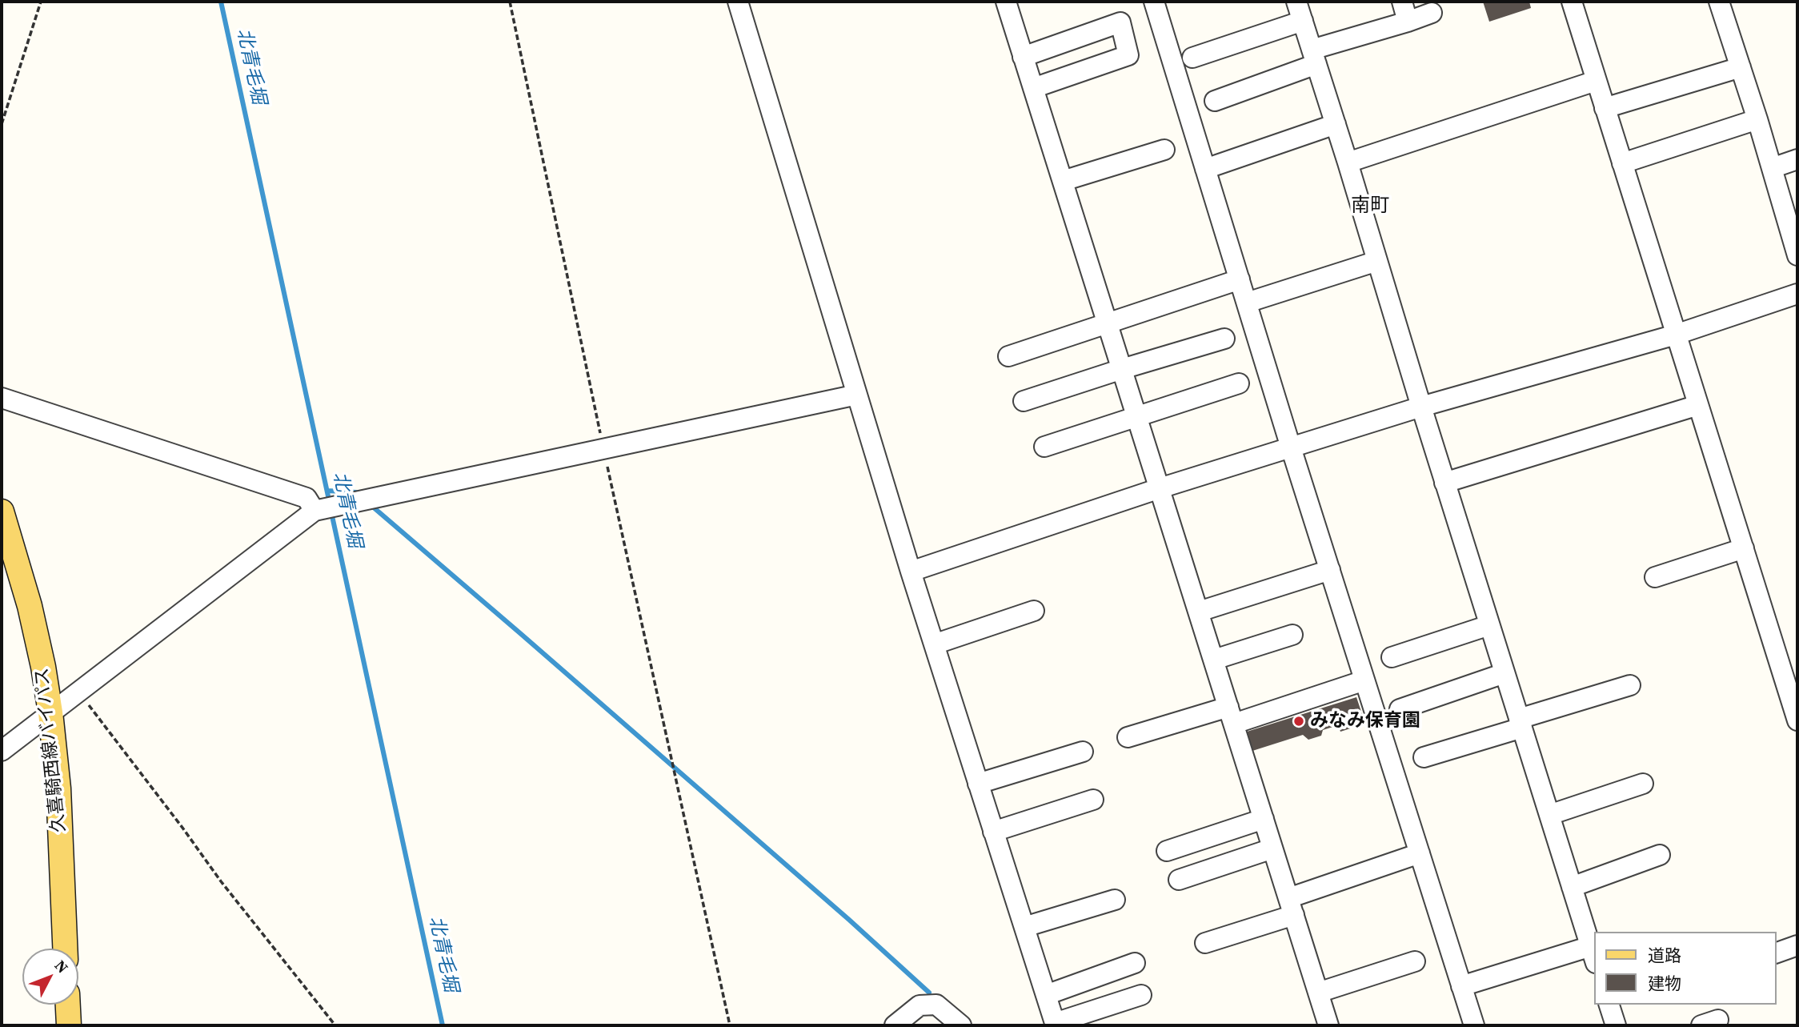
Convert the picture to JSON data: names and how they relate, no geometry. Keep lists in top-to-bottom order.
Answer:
{
  "streets": {
    "main road": ["久喜騎西線バイパス"]
  },
  "districts": ["南町"],
  "water": ["北青毛堀"],
  "places": ["みなみ保育園"],
  "legend": ["道路", "建物"],
  "north": "top right"
}
